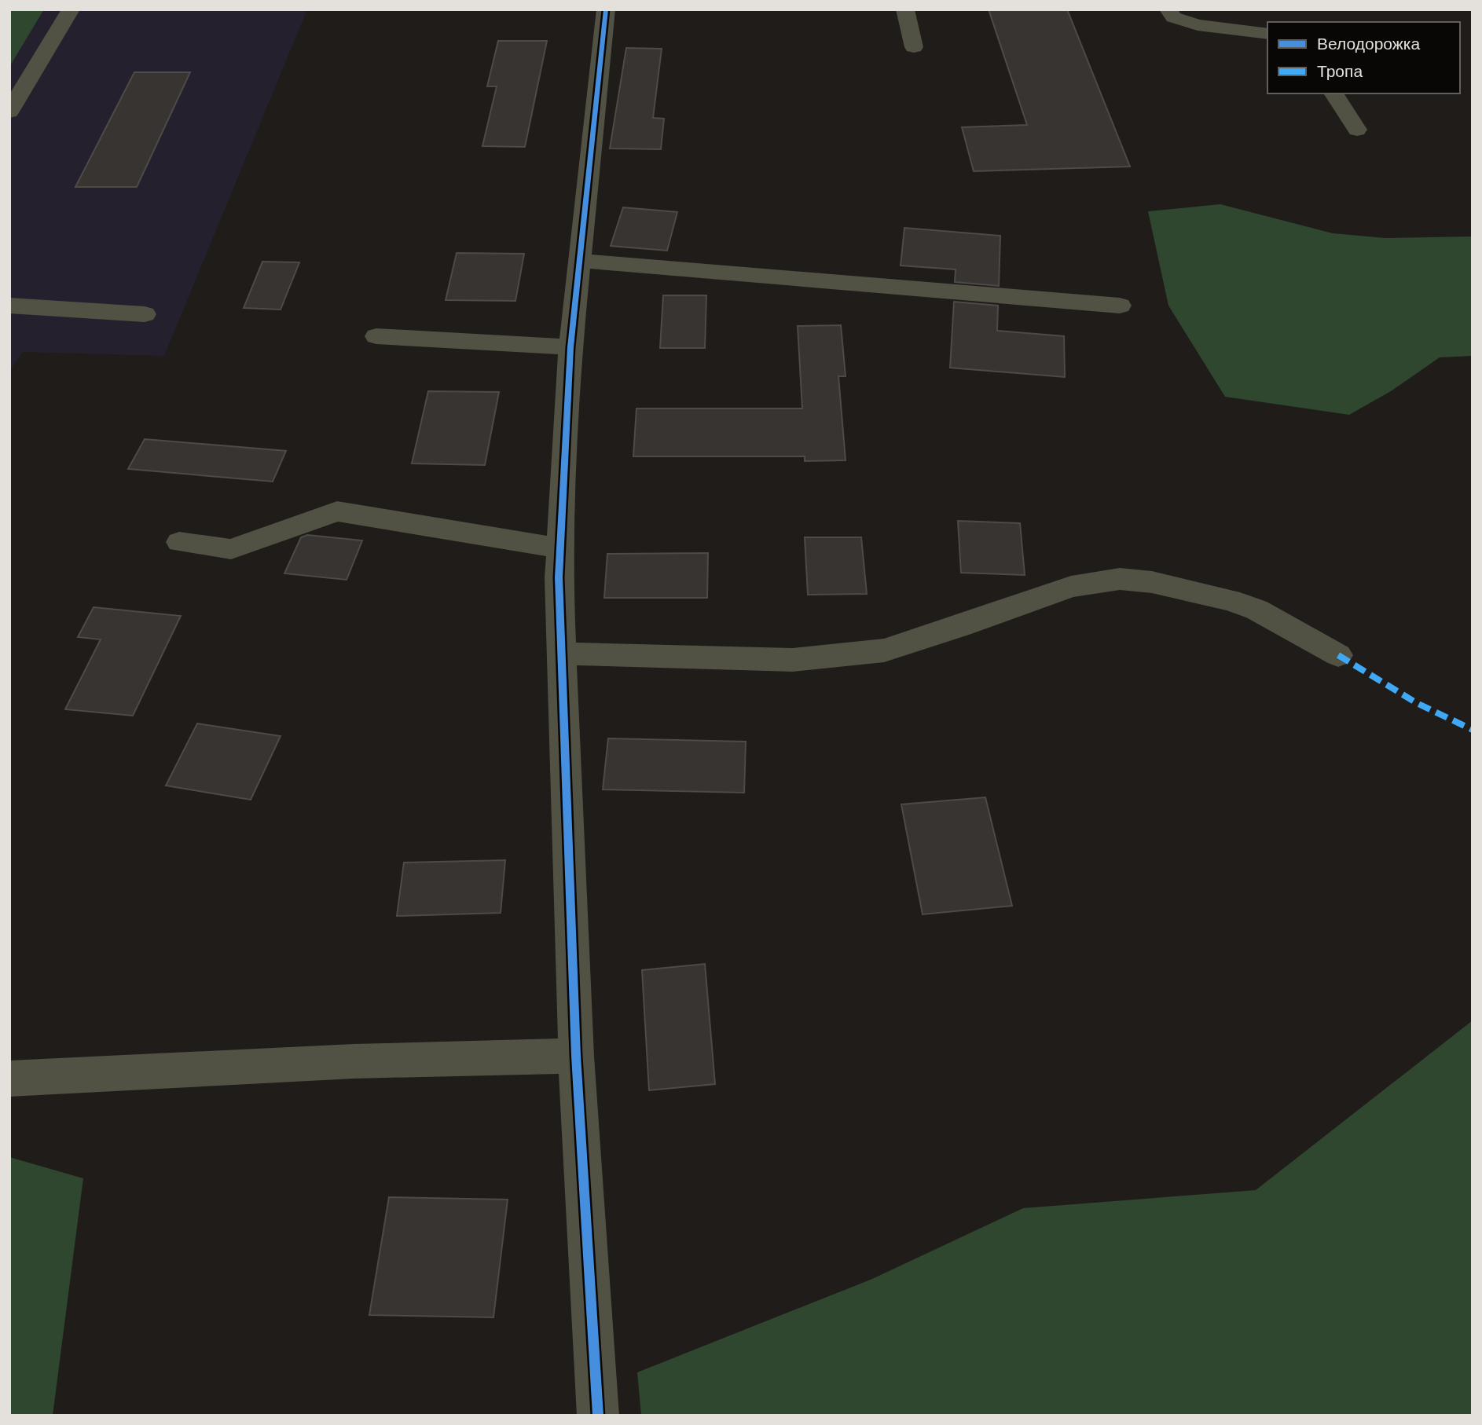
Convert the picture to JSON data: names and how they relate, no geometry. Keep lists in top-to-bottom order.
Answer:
{
  "legend": ["Велодорожка", "Тропа"]
}
